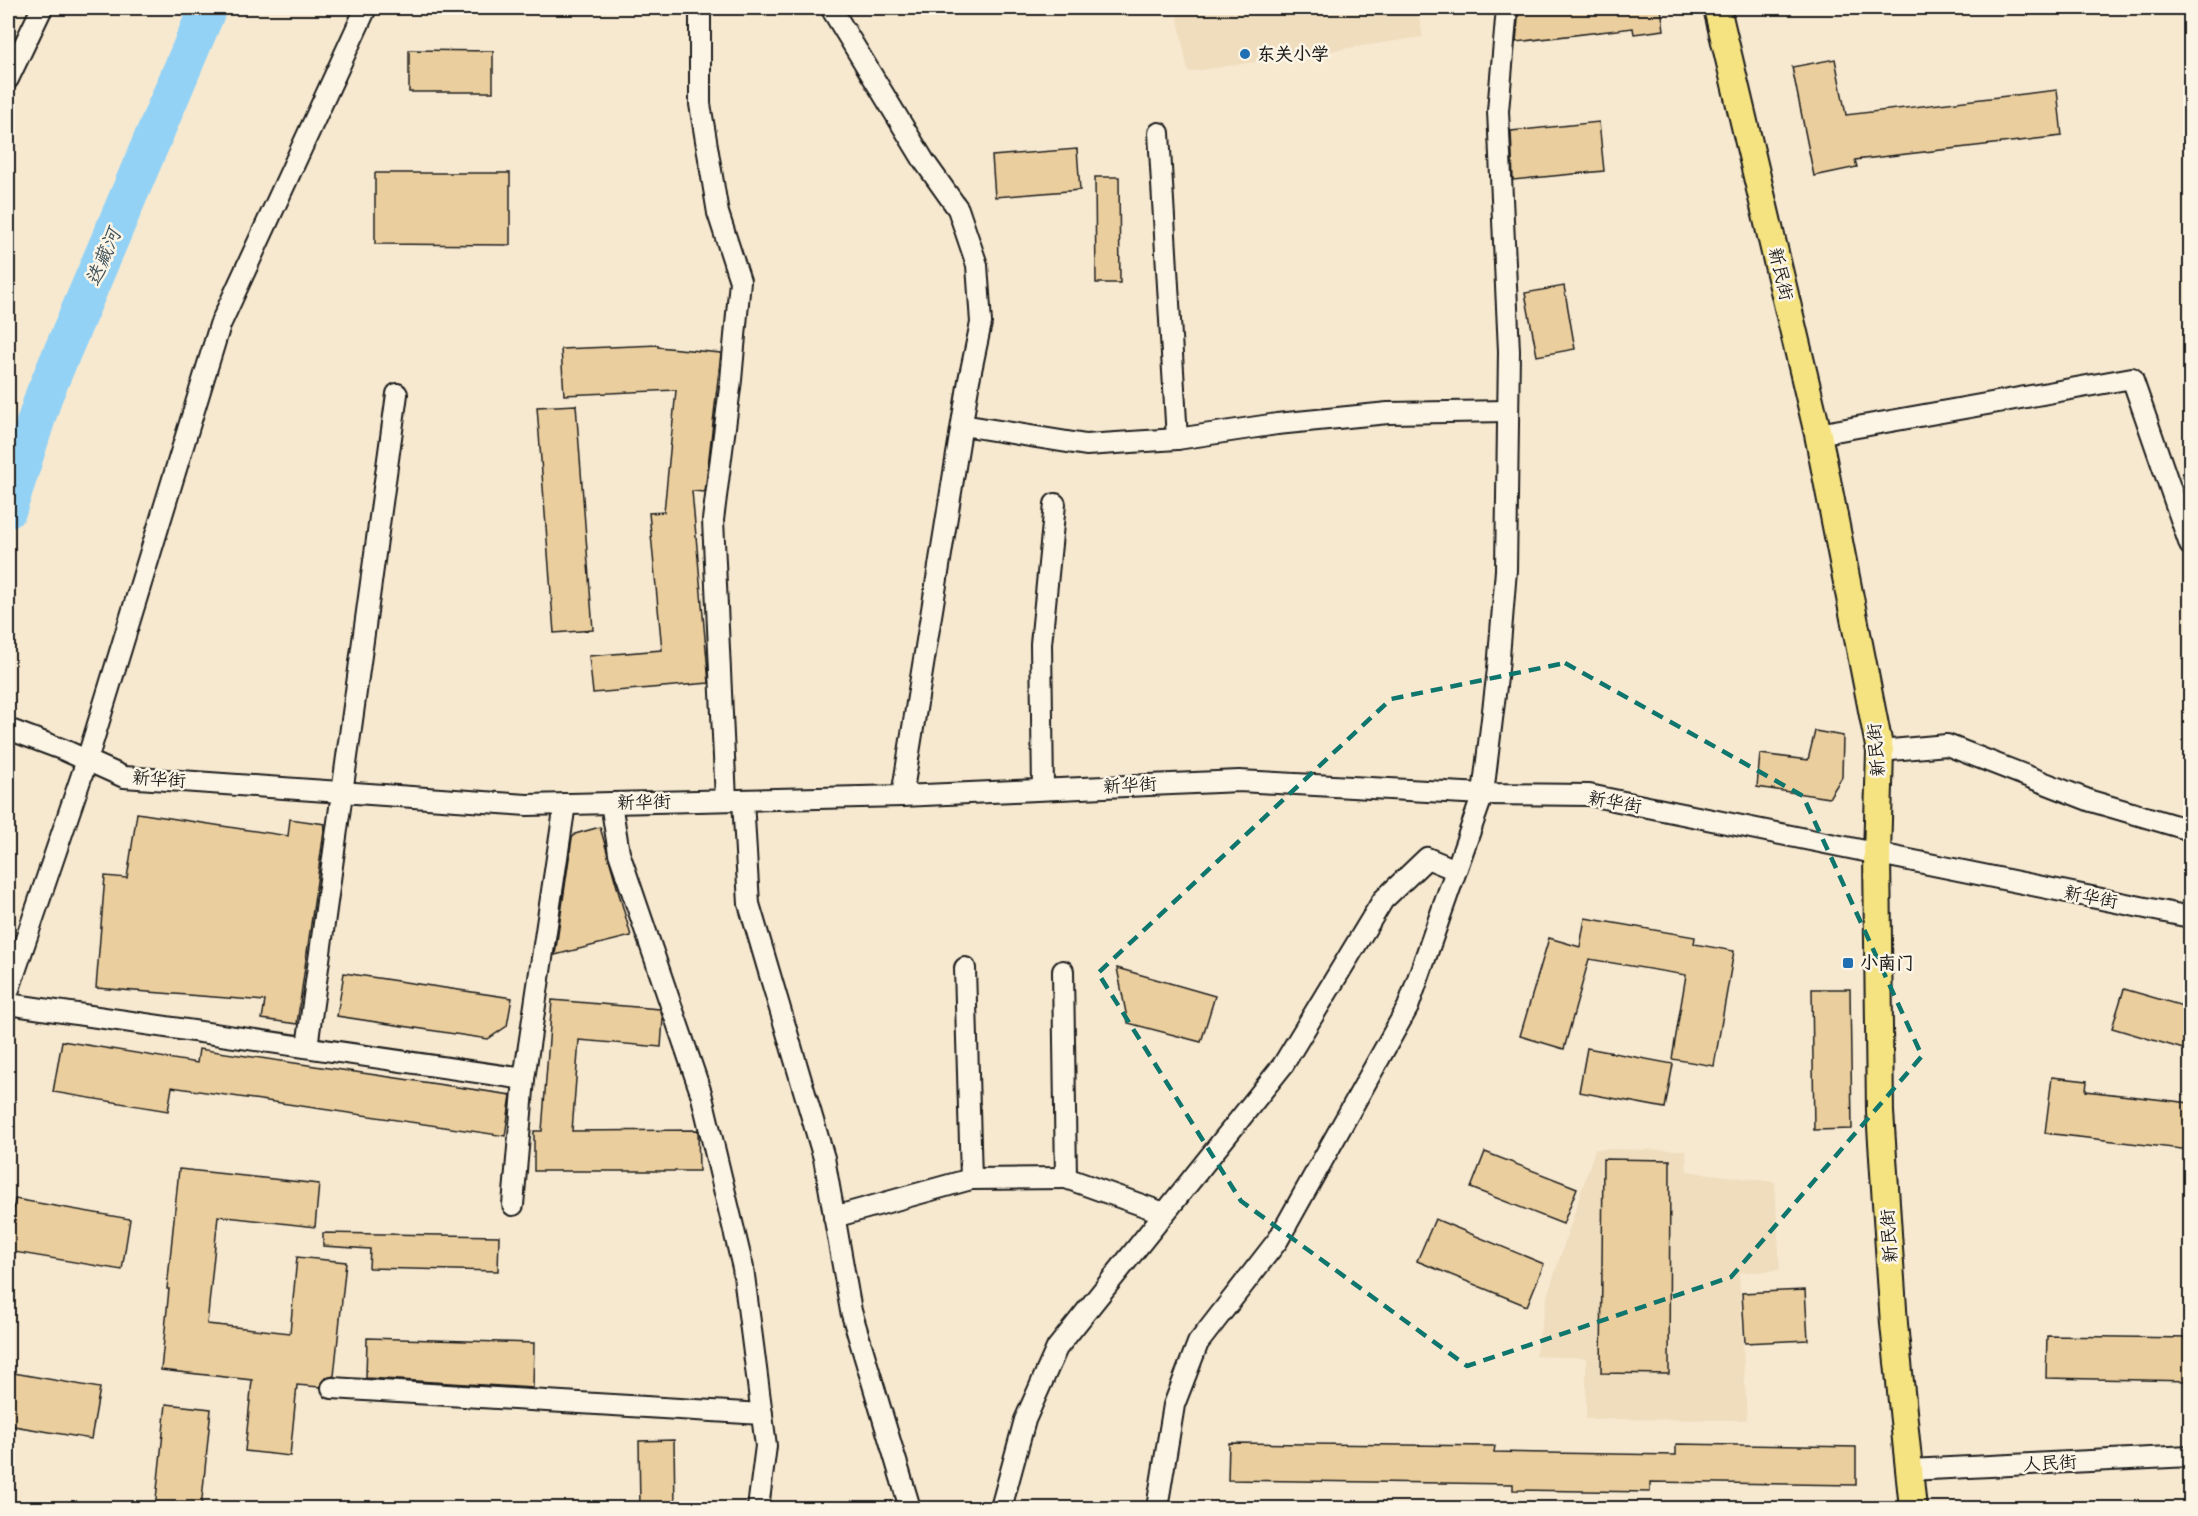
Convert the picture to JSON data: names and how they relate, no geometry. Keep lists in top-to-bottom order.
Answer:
{
  "streets": {
    "main road": ["新民街"],
    "street": ["新华街", "人民街"]
  },
  "crossings": [
    ["新民街", "新华街"],
    ["新民街", "人民街"]
  ],
  "water": ["迭藏河"],
  "places": {
    "other": ["东关小学"],
    "transit": ["小南门"]
  }
}
